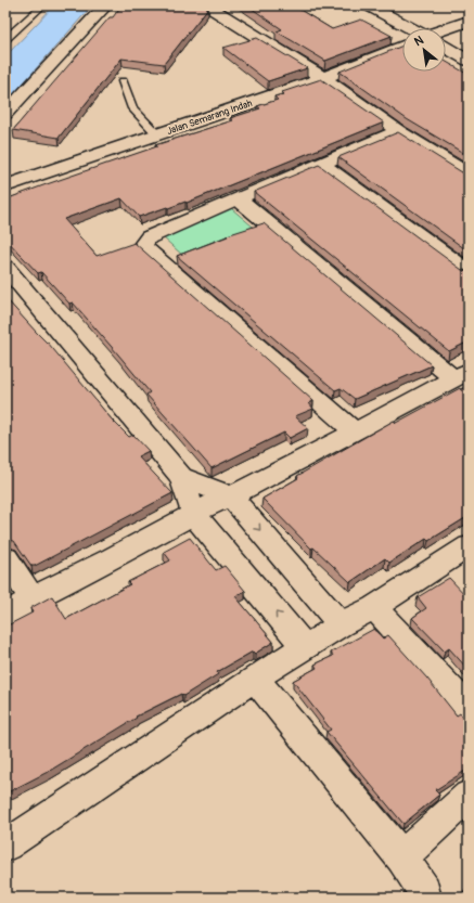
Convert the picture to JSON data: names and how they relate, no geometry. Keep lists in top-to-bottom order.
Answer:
{
  "streets": {
    "street": ["Jalan Semarang Indah"]
  },
  "north": "top left"
}
